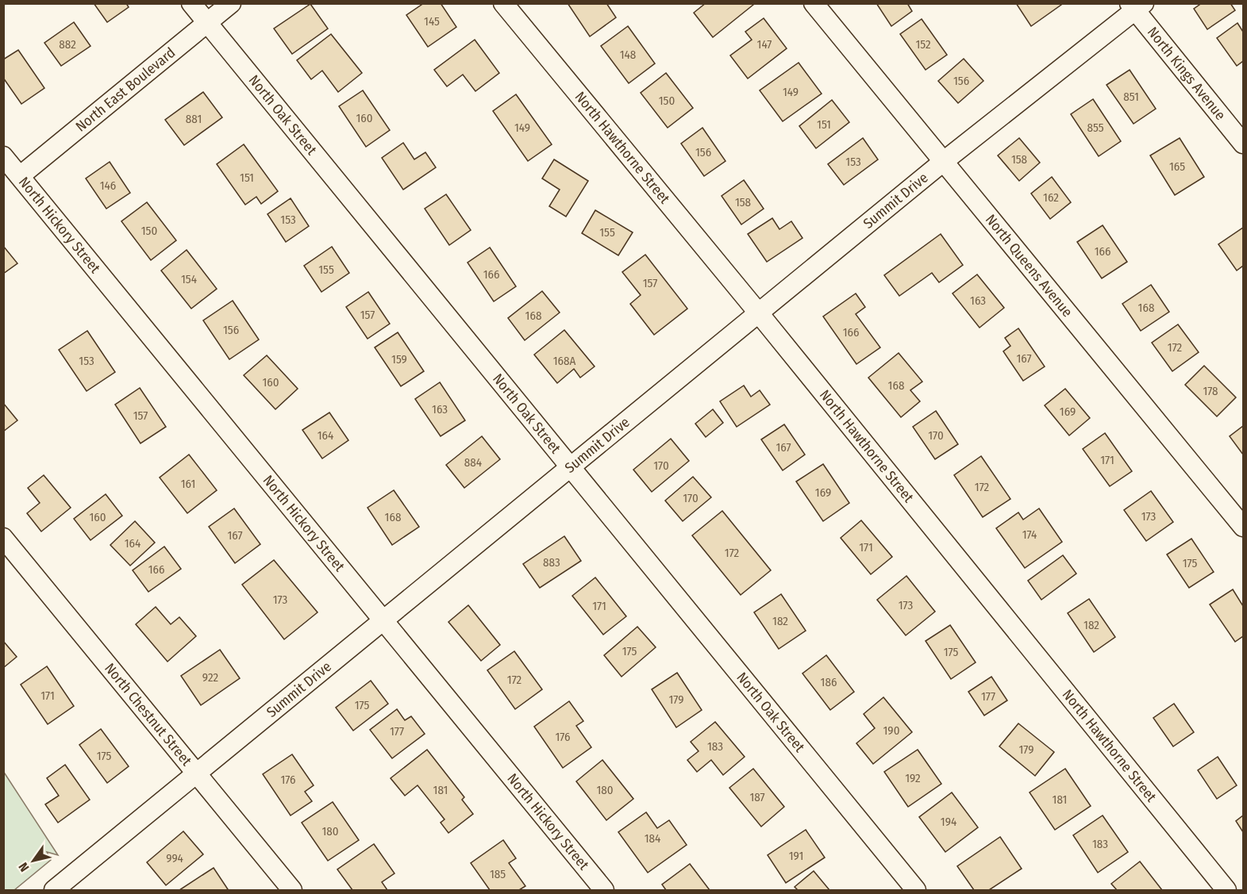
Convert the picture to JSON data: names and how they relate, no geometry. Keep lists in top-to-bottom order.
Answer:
{
  "streets": {
    "street": [
      "North Kings Avenue",
      "North East Boulevard",
      "North Oak Street",
      "North Hawthorne Street",
      "Summit Drive",
      "North Hickory Street",
      "North Queens Avenue",
      "North Chestnut Street"
    ]
  },
  "crossings": [
    ["North Kings Avenue", "Summit Drive"],
    ["North East Boulevard", "North Oak Street"],
    ["North East Boulevard", "North Hickory Street"],
    ["North Oak Street", "Summit Drive"],
    ["North Hawthorne Street", "Summit Drive"],
    ["Summit Drive", "North Hickory Street"],
    ["Summit Drive", "North Queens Avenue"],
    ["Summit Drive", "North Chestnut Street"]
  ],
  "house_numbers": [
    "145",
    "882",
    "147",
    "152",
    "148",
    "156",
    "149",
    "851",
    "150",
    "160",
    "881",
    "151",
    "149",
    "855",
    "156",
    "158",
    "153",
    "165",
    "151",
    "146",
    "162",
    "158",
    "153",
    "150",
    "155",
    "166",
    "155",
    "166",
    "154",
    "157",
    "163",
    "168",
    "157",
    "168",
    "156",
    "166",
    "172",
    "167",
    "159",
    "153",
    "168A",
    "160",
    "168",
    "178",
    "163",
    "169",
    "157",
    "164",
    "170",
    "167",
    "171",
    "884",
    "170",
    "161",
    "172",
    "169",
    "170",
    "173",
    "160",
    "168",
    "174",
    "167",
    "164",
    "171",
    "172",
    "883",
    "175",
    "166",
    "173",
    "173",
    "171",
    "182",
    "182",
    "175",
    "175",
    "922",
    "172",
    "186",
    "171",
    "177",
    "179",
    "175",
    "190",
    "177",
    "176",
    "183",
    "179",
    "175",
    "192",
    "176",
    "181",
    "180",
    "187",
    "181",
    "194",
    "180",
    "184",
    "183",
    "191",
    "994",
    "185"
  ],
  "north": "bottom left"
}
